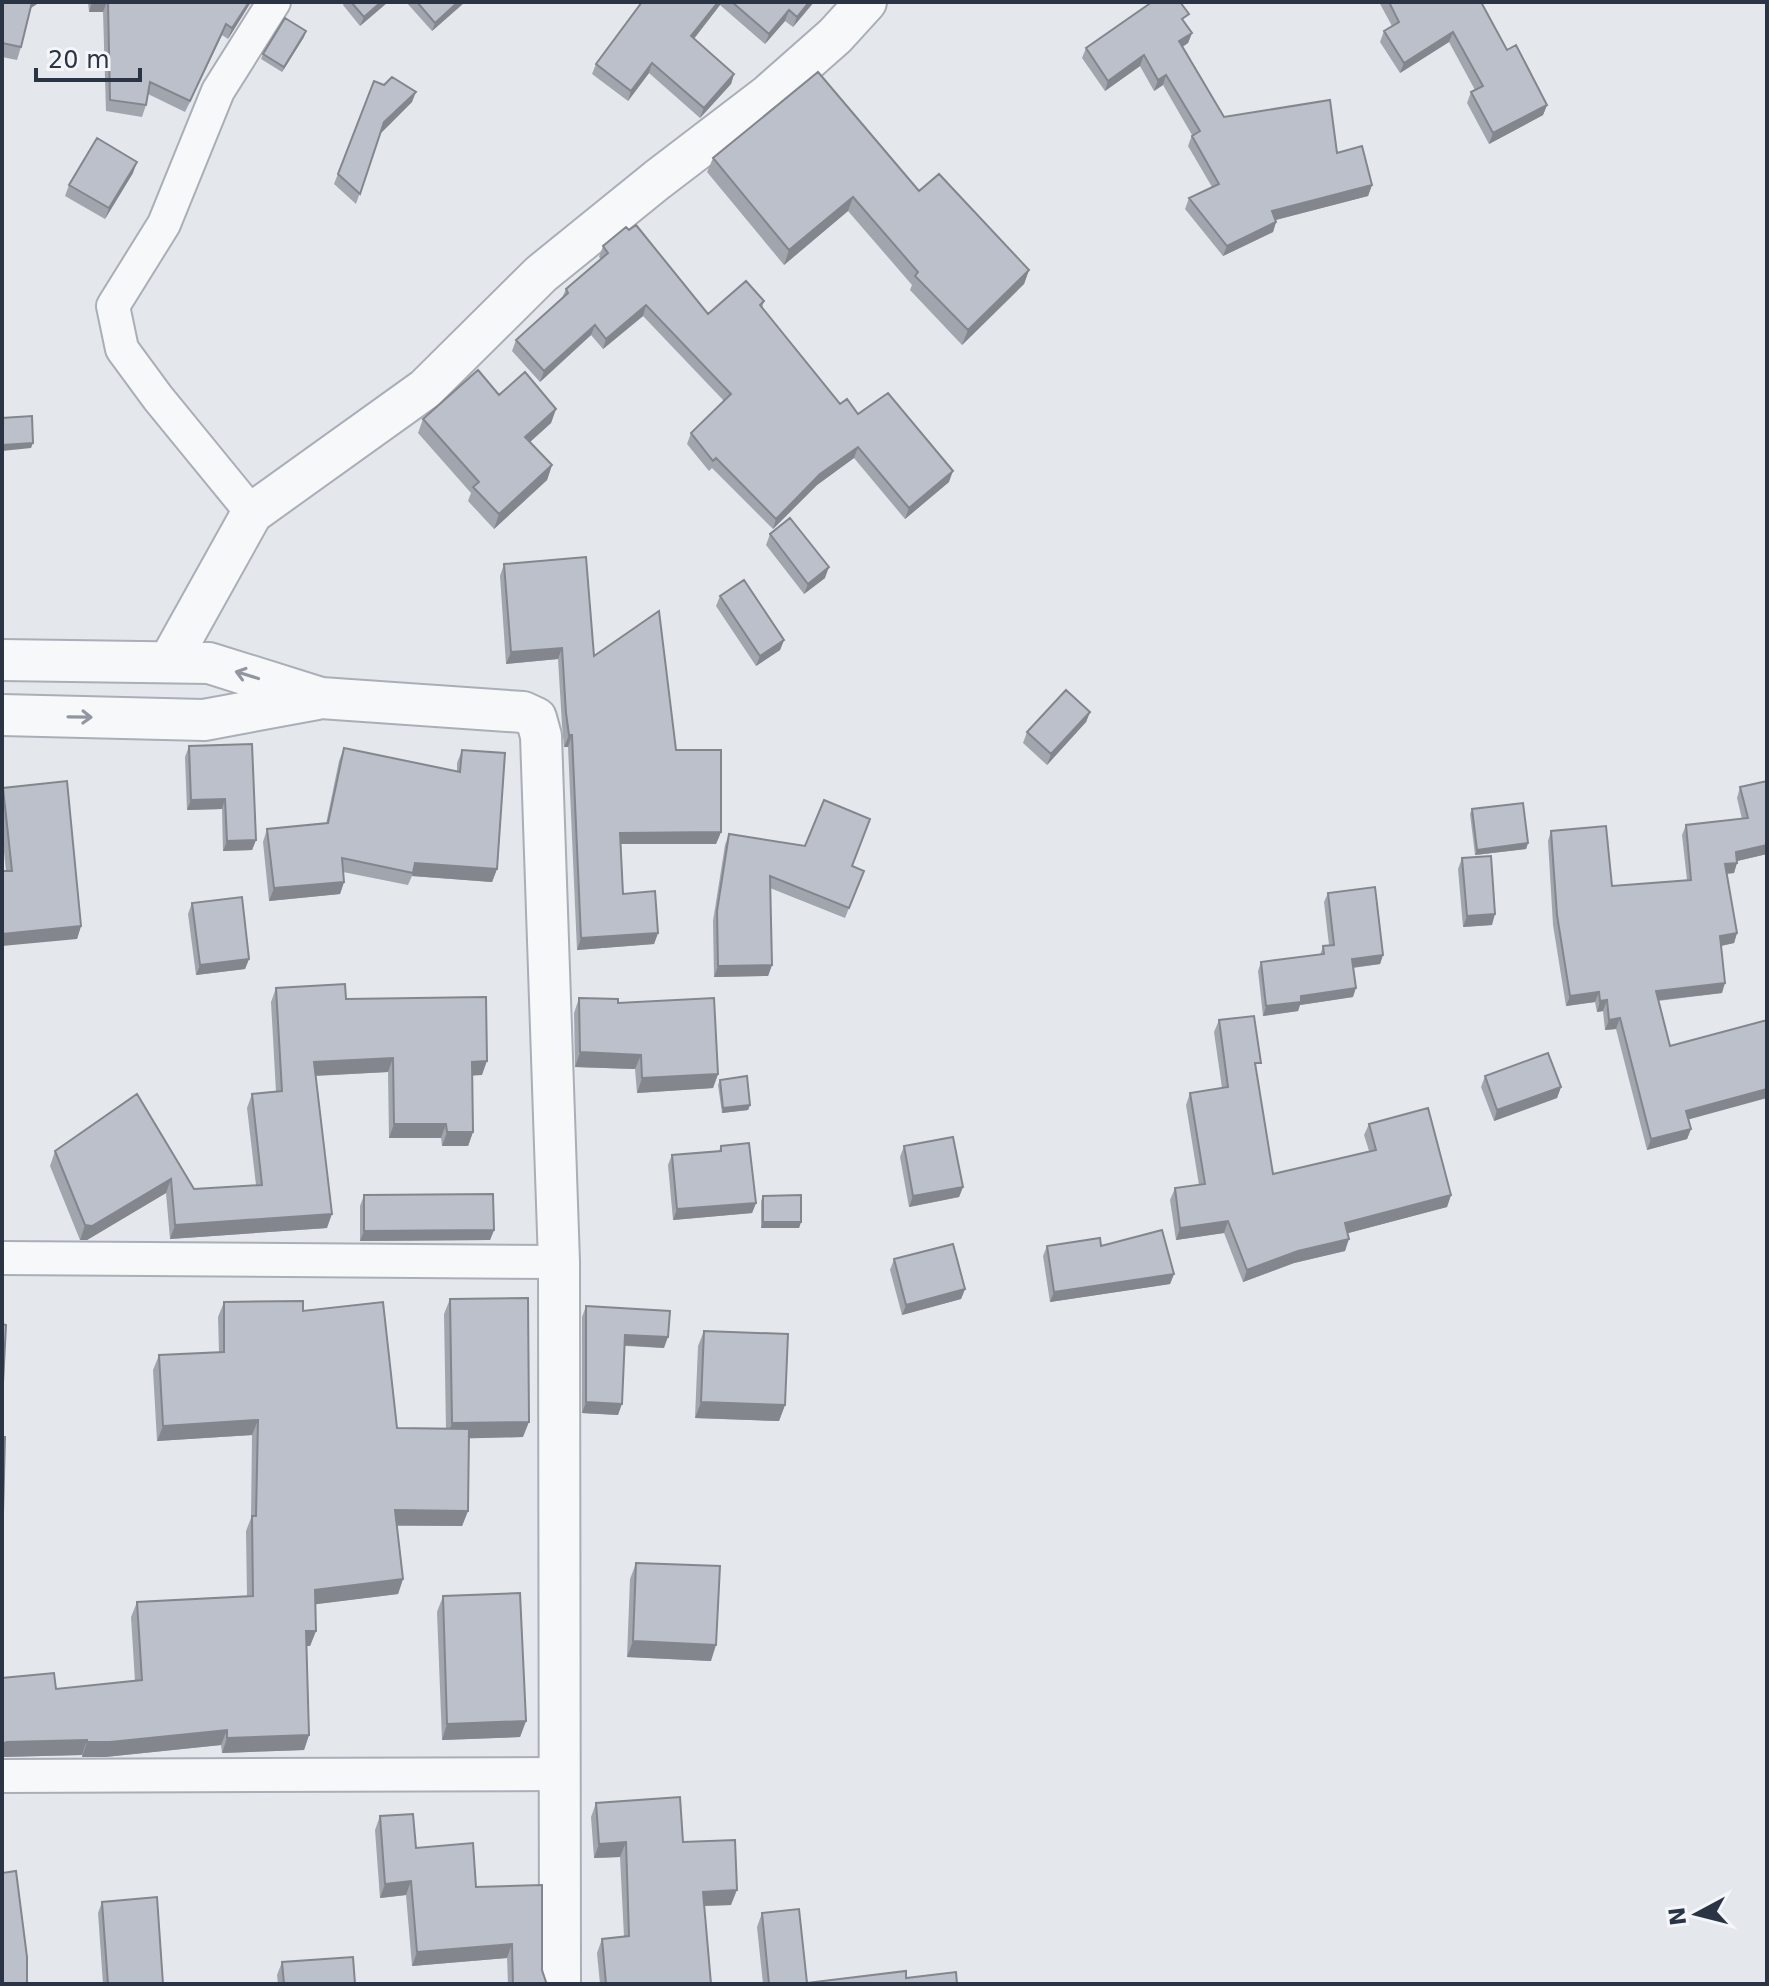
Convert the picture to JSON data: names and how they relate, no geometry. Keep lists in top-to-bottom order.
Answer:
{
  "scale_bar": "20 m",
  "north": "left"
}
